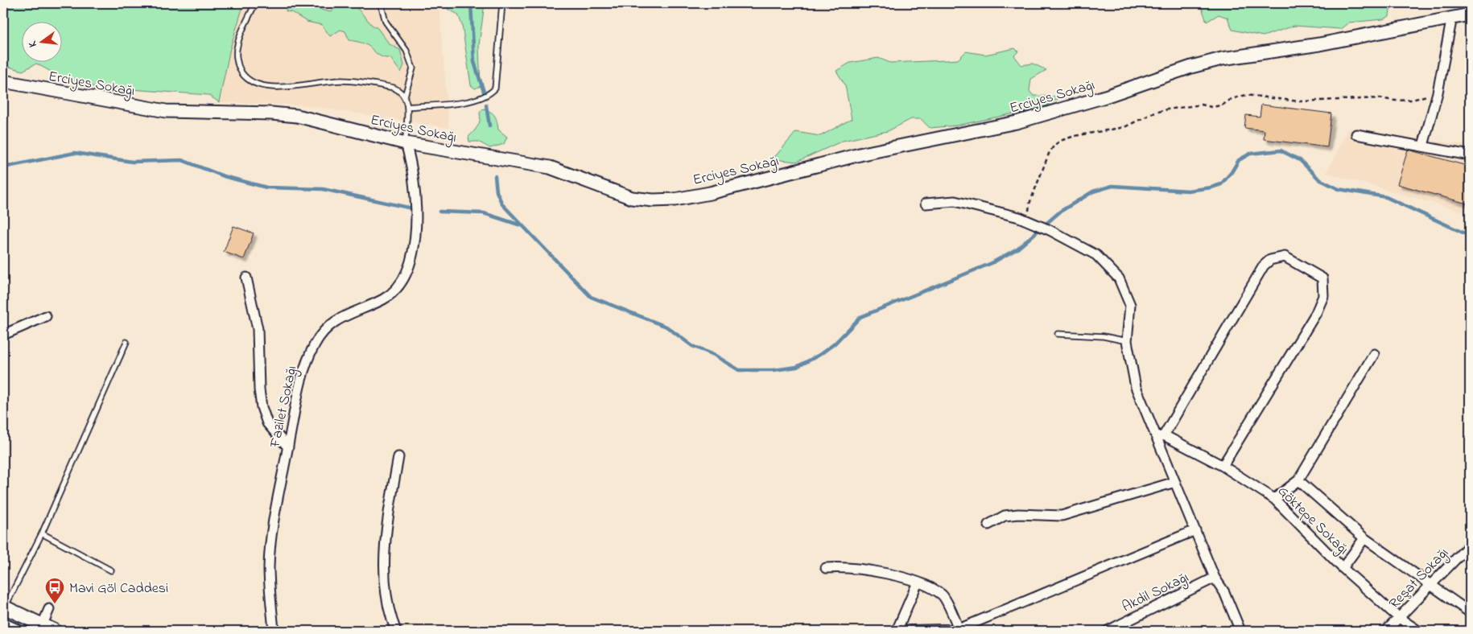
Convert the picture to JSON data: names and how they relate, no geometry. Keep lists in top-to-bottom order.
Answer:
{
  "streets": {
    "street": [
      "Erciyes Sokağı",
      "Fazilet Sokağı",
      "Göktepe Sokağı",
      "Reşat Sokağı",
      "Akdil Sokağı"
    ]
  },
  "crossings": [
    ["Erciyes Sokağı", "Fazilet Sokağı"],
    ["Göktepe Sokağı", "Reşat Sokağı"]
  ],
  "places": {
    "bus stop": ["Mavi Göl Caddesi"]
  },
  "north": "left"
}
